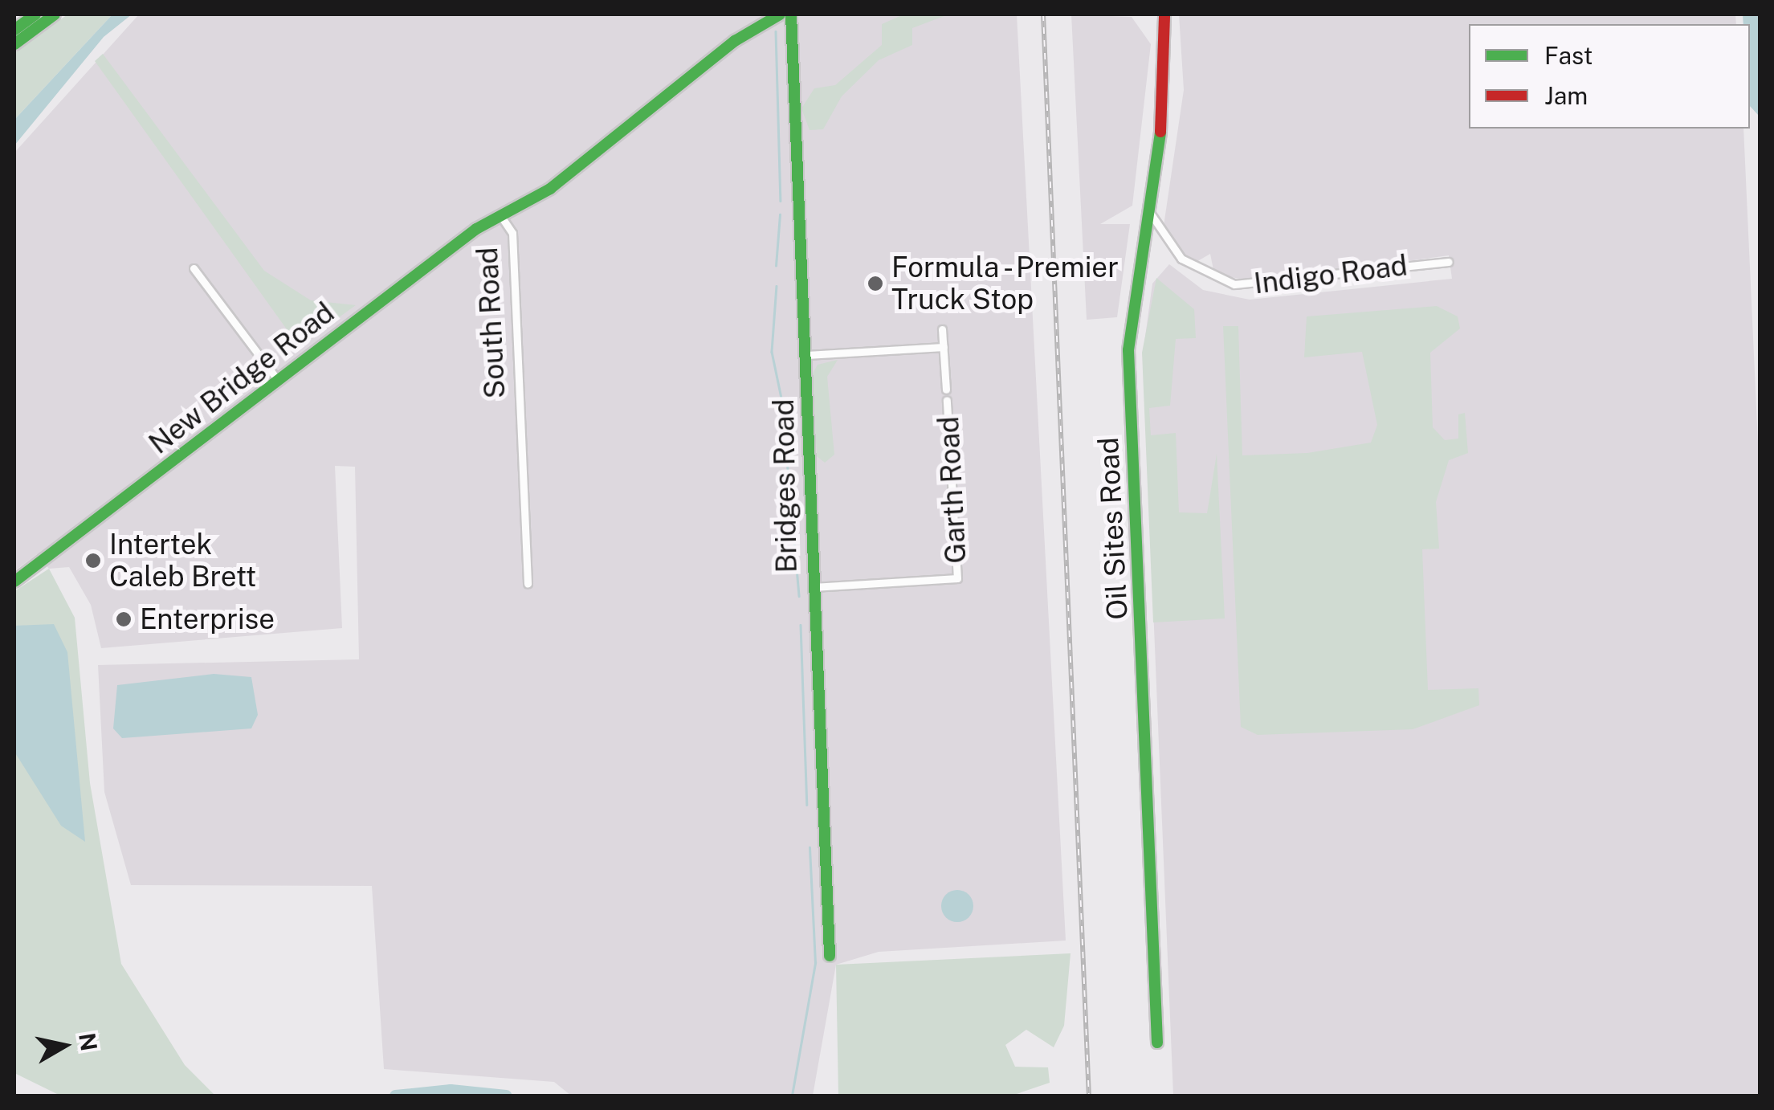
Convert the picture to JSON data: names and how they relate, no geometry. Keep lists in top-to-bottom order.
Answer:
{
  "streets": {
    "main road": [
      "South Road",
      "New Bridge Road",
      "Bridges Road",
      "Oil Sites Road"
    ],
    "street": ["Indigo Road", "Garth Road"]
  },
  "crossings": [
    ["Indigo Road", "Oil Sites Road"],
    ["South Road", "New Bridge Road"],
    ["Bridges Road", "Garth Road"]
  ],
  "places": ["Formula - Premier Truck Stop", "Intertek Caleb Brett", "Enterprise"],
  "legend": ["Fast", "Jam"],
  "north": "right"
}
